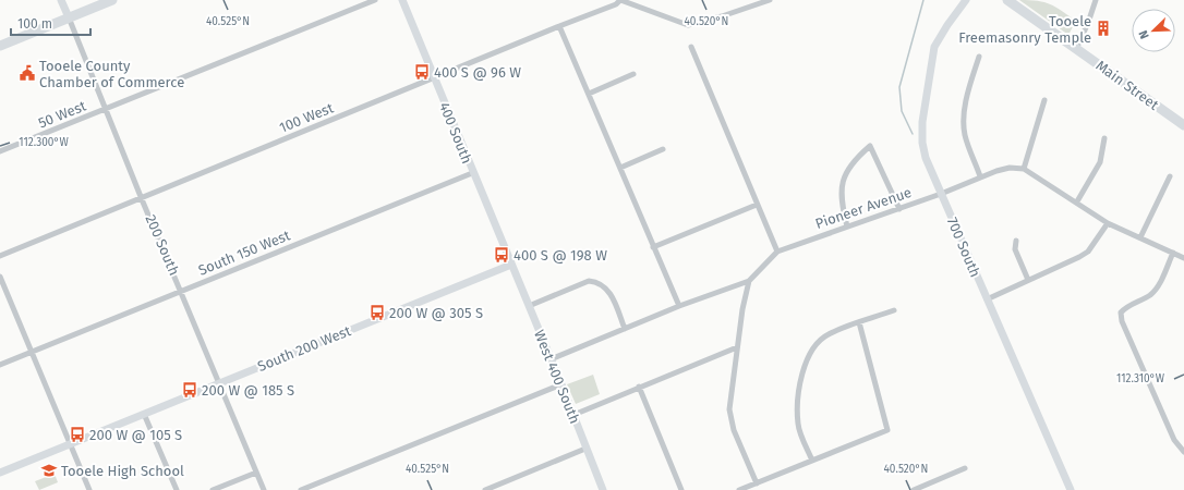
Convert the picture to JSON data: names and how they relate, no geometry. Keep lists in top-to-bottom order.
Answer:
{
  "streets": {
    "highway": ["Main Street"],
    "street": [
      "50 West",
      "100 West",
      "400 South",
      "Pioneer Avenue",
      "200 South",
      "700 South",
      "South 150 West",
      "South 200 West",
      "West 400 South"
    ]
  },
  "crossings": [
    ["50 West", "200 South"],
    ["100 West", "400 South"],
    ["100 West", "200 South"],
    ["400 South", "South 150 West"],
    ["400 South", "South 200 West"],
    ["400 South", "West 400 South"],
    ["Pioneer Avenue", "700 South"],
    ["Pioneer Avenue", "West 400 South"],
    ["200 South", "South 150 West"],
    ["200 South", "South 200 West"],
    ["South 200 West", "West 400 South"]
  ],
  "places": {
    "building": ["Tooele Freemasonry Temple"],
    "bus stop": [
      "400 S @ 96 W",
      "400 S @ 198 W",
      "200 W @ 305 S",
      "200 W @ 185 S",
      "200 W @ 105 S"
    ],
    "public building": ["Tooele County Chamber of Commerce"],
    "school or university": ["Tooele High School"]
  },
  "scale_bar": "100 m",
  "north": "bottom left",
  "coordinates": [
    "40.525°N",
    "40.520°N",
    "112.300°W",
    "112.310°W"
  ]
}
